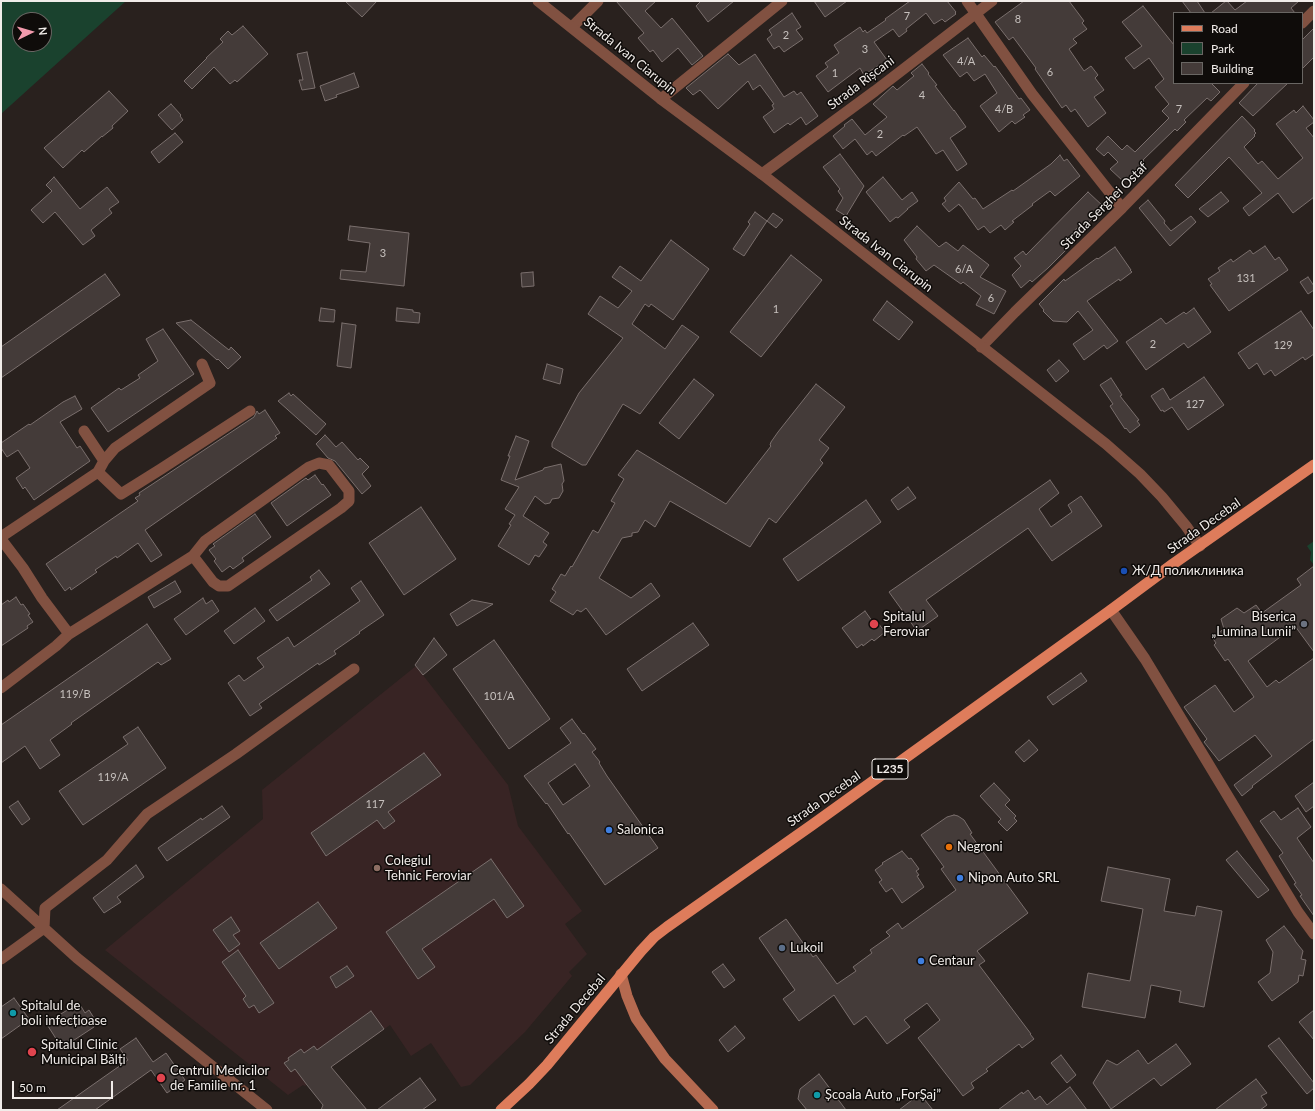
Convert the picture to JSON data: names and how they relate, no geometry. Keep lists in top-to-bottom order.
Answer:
{
  "streets": {
    "main road": ["Strada Decebal", "L235"],
    "street": ["Strada Ivan Ciarupin", "Strada Rîșcani", "Strada Serghei Ostaf"]
  },
  "crossings": [
    ["Strada Ivan Ciarupin", "Strada Rîșcani"],
    ["Strada Ivan Ciarupin", "Strada Serghei Ostaf"],
    ["Strada Ivan Ciarupin", "Strada Decebal"]
  ],
  "places": [
    "Ж/Д поликлиника",
    "Spitalul Feroviar",
    "Biserica „Lumina Lumii”",
    "Salonica",
    "Negroni",
    "Colegiul Tehnic Feroviar",
    "Nipon Auto SRL",
    "Lukoil",
    "Centaur",
    "Spitalul de boli infecțioase",
    "Spitalul Clinic Municipal Bălți",
    "Centrul Medicilor de Familie nr. 1",
    "Școala Auto „ForȘaj”"
  ],
  "house_numbers": [
    "7",
    "8",
    "2",
    "3",
    "4/A",
    "6",
    "1",
    "4",
    "4/B",
    "7",
    "2",
    "3",
    "6/A",
    "131",
    "6",
    "1",
    "2",
    "129",
    "127",
    "119/B",
    "101/A",
    "119/A",
    "117"
  ],
  "legend": ["Road", "Park", "Building"],
  "scale_bar": "50 m",
  "north": "right"
}
